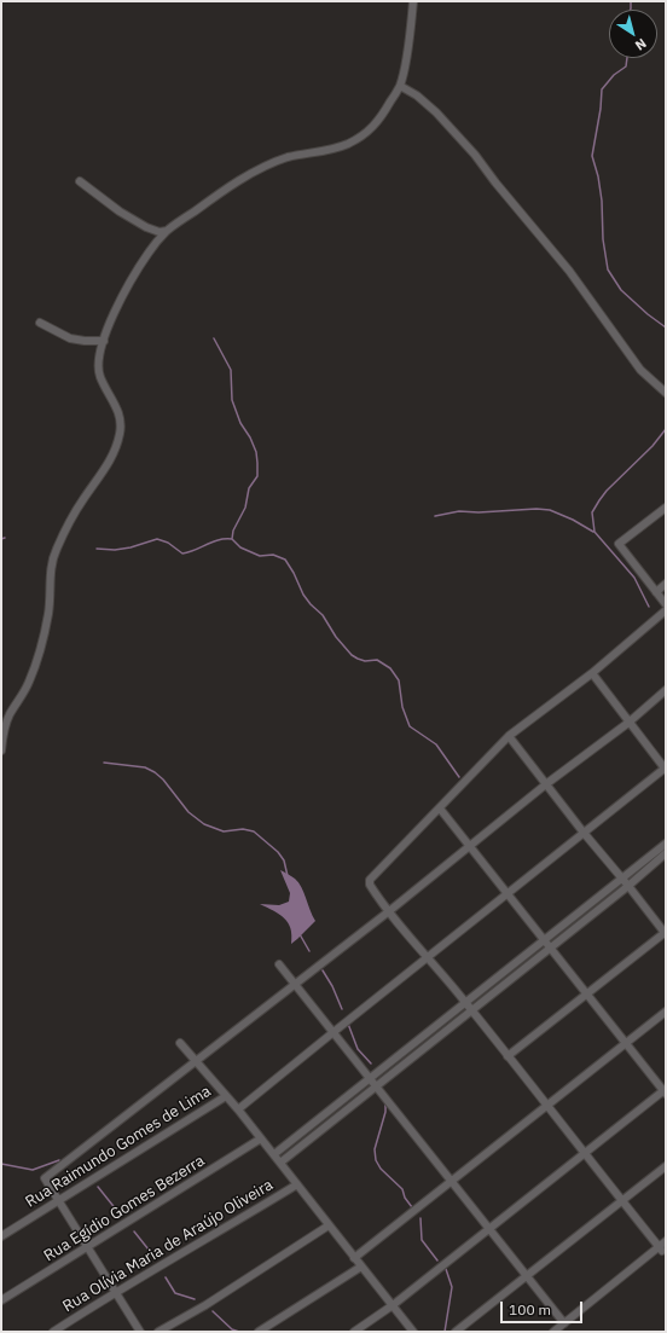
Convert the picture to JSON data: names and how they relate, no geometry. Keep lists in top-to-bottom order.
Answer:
{
  "streets": {
    "street": ["Rua Raimundo Gomes de Lima", "Rua Egídio Gomes Bezerra", "Rua Olívia Maria de Araújo Oliveira"]
  },
  "scale_bar": "100 m",
  "north": "bottom right"
}
